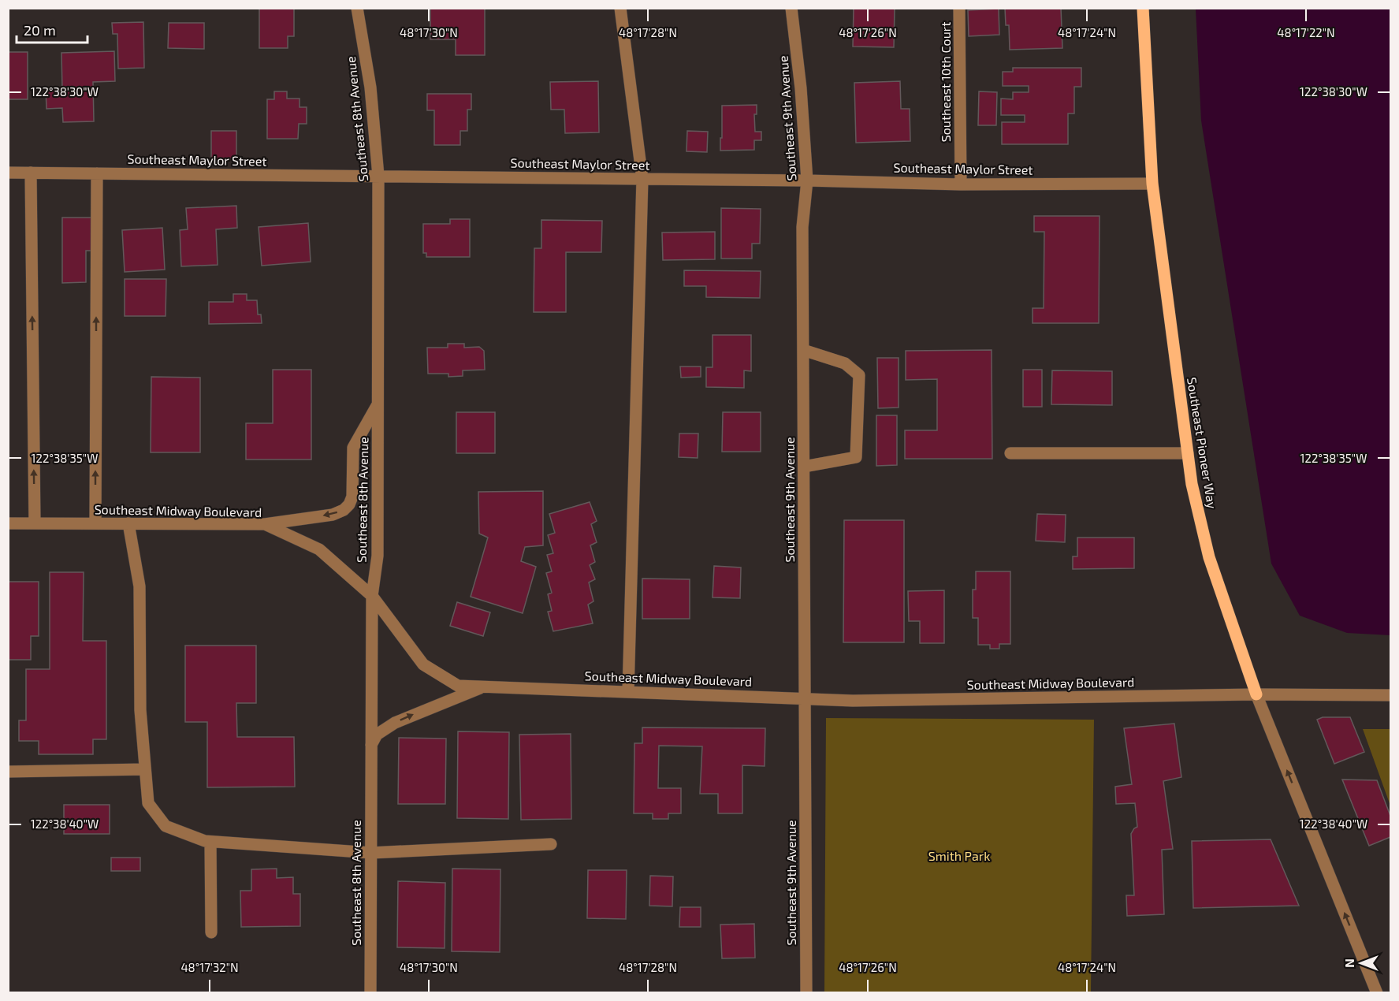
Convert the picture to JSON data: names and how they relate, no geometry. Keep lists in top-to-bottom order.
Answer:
{
  "streets": {
    "main road": ["Southeast Pioneer Way"],
    "street": [
      "Southeast 10th Court",
      "Southeast 9th Avenue",
      "Southeast 8th Avenue",
      "Southeast Maylor Street",
      "Southeast Midway Boulevard"
    ]
  },
  "crossings": [
    ["Southeast 10th Court", "Southeast Maylor Street"],
    ["Southeast 9th Avenue", "Southeast Maylor Street"],
    ["Southeast 9th Avenue", "Southeast Midway Boulevard"],
    ["Southeast 8th Avenue", "Southeast Maylor Street"],
    ["Southeast 8th Avenue", "Southeast Midway Boulevard"],
    ["Southeast Maylor Street", "Southeast Pioneer Way"],
    ["Southeast Pioneer Way", "Southeast Midway Boulevard"]
  ],
  "parks": ["Smith Park"],
  "scale_bar": "20 m",
  "north": "left",
  "coordinates": [
    "48°17'30\"N",
    "48°17'28\"N",
    "48°17'26\"N",
    "48°17'24\"N",
    "48°17'22\"N",
    "122°38'30\"W",
    "122°38'35\"W",
    "122°38'40\"W",
    "48°17'32\"N"
  ]
}
